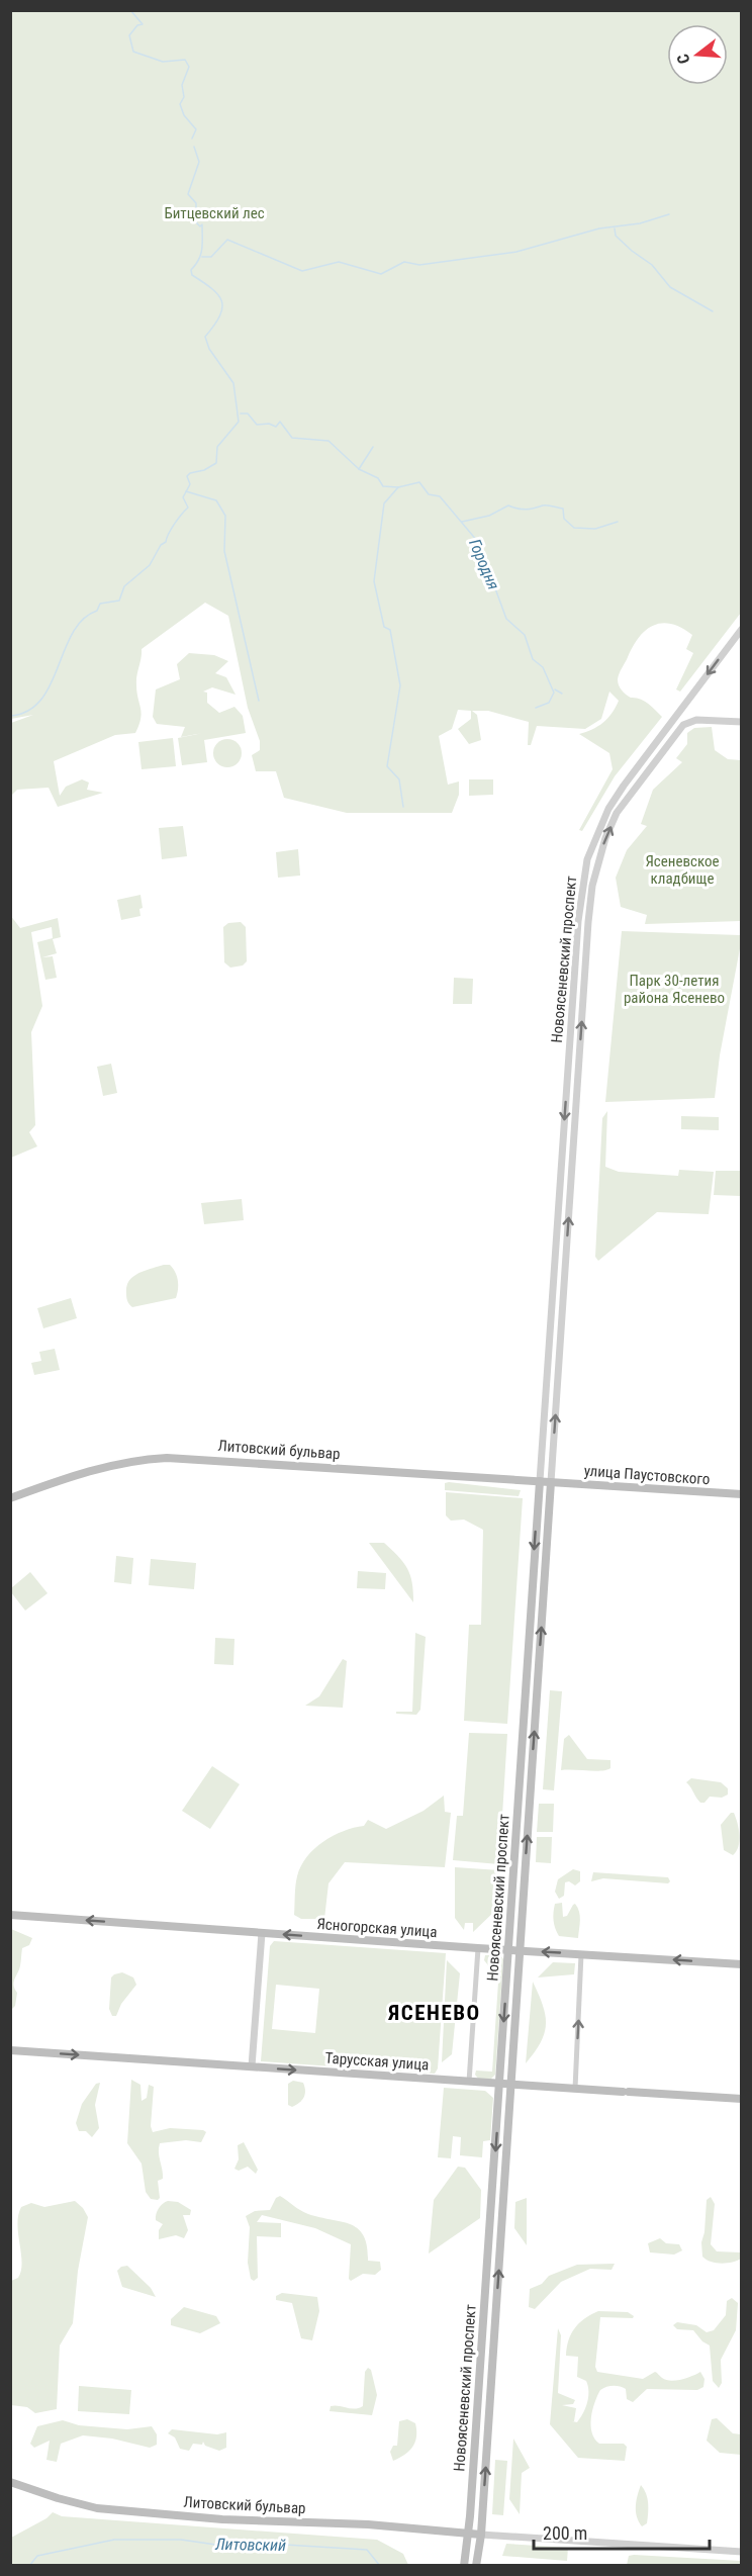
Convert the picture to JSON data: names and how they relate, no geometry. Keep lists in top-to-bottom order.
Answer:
{
  "streets": {
    "main road": [
      "Новоясеневский проспект",
      "Литовский бульвар",
      "улица Паустовского",
      "Ясногорская улица",
      "Тарусская улица"
    ]
  },
  "crossings": [
    ["Новоясеневский проспект", "Литовский бульвар"],
    ["Новоясеневский проспект", "улица Паустовского"],
    ["Новоясеневский проспект", "Ясногорская улица"],
    ["Новоясеневский проспект", "Тарусская улица"],
    ["Литовский бульвар", "улица Паустовского"]
  ],
  "one_way": ["Ясногорская улица", "Тарусская улица"],
  "districts": ["ЯСЕНЕВО"],
  "water": ["Городня", "Литовский"],
  "parks": ["Битцевский лес", "Ясеневское кладбище", "Парк 30-летия района Ясенево"],
  "scale_bar": "200 m",
  "north": "left"
}
